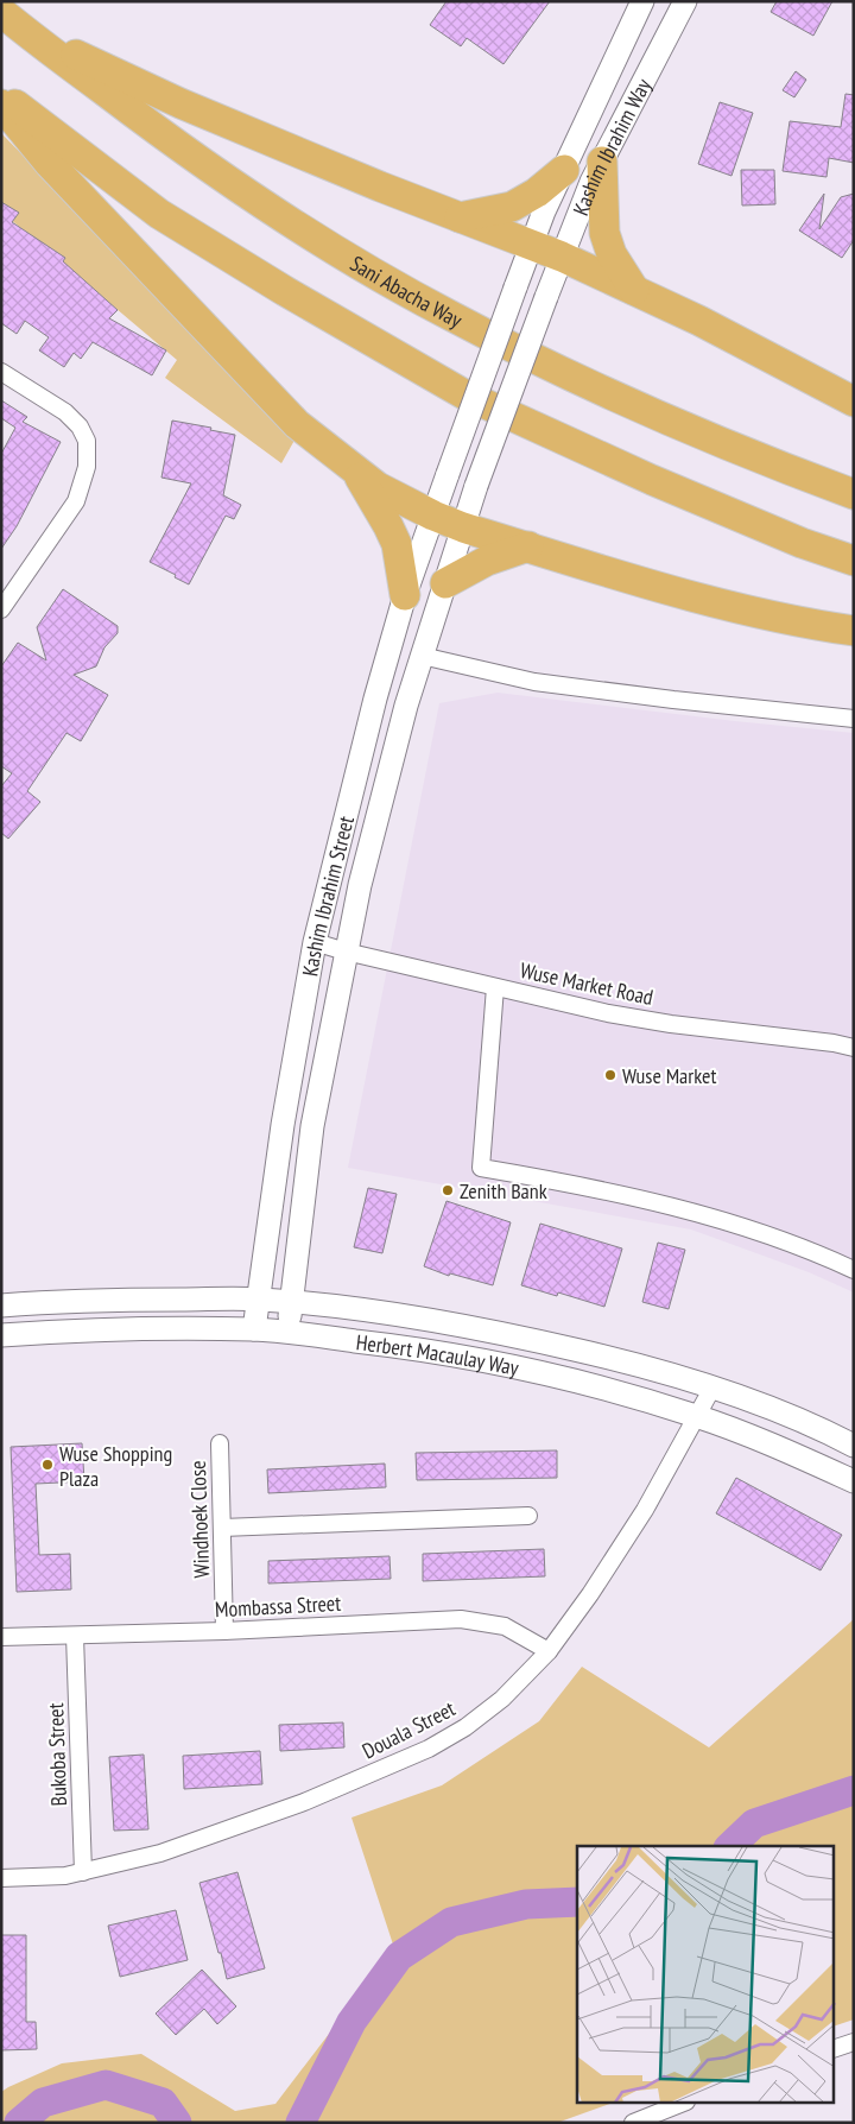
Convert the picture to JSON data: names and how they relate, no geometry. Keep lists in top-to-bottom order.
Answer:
{
  "streets": {
    "highway": ["Sani Abacha Way"],
    "main road": ["Kashim Ibrahim Way", "Kashim Ibrahim Street", "Herbert Macaulay Way"],
    "street": [
      "Wuse Market Road",
      "Windhoek Close",
      "Mombassa Street",
      "Douala Street",
      "Bukoba Street"
    ]
  },
  "crossings": [
    ["Kashim Ibrahim Way", "Kashim Ibrahim Street"],
    ["Kashim Ibrahim Street", "Wuse Market Road"],
    ["Kashim Ibrahim Street", "Herbert Macaulay Way"],
    ["Herbert Macaulay Way", "Douala Street"],
    ["Windhoek Close", "Mombassa Street"],
    ["Mombassa Street", "Douala Street"],
    ["Mombassa Street", "Bukoba Street"],
    ["Douala Street", "Bukoba Street"]
  ],
  "places": ["Wuse Market", "Zenith Bank", "Wuse Shopping Plaza"]
}
